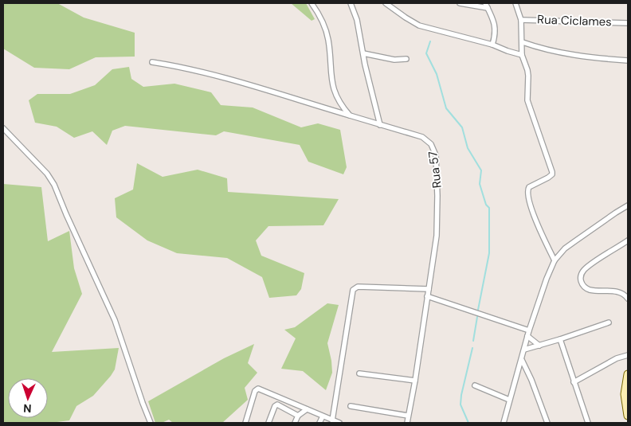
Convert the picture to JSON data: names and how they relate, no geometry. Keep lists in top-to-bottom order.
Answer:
{
  "streets": {
    "street": ["Rua Ciclames", "Rua 57"]
  },
  "north": "bottom"
}
